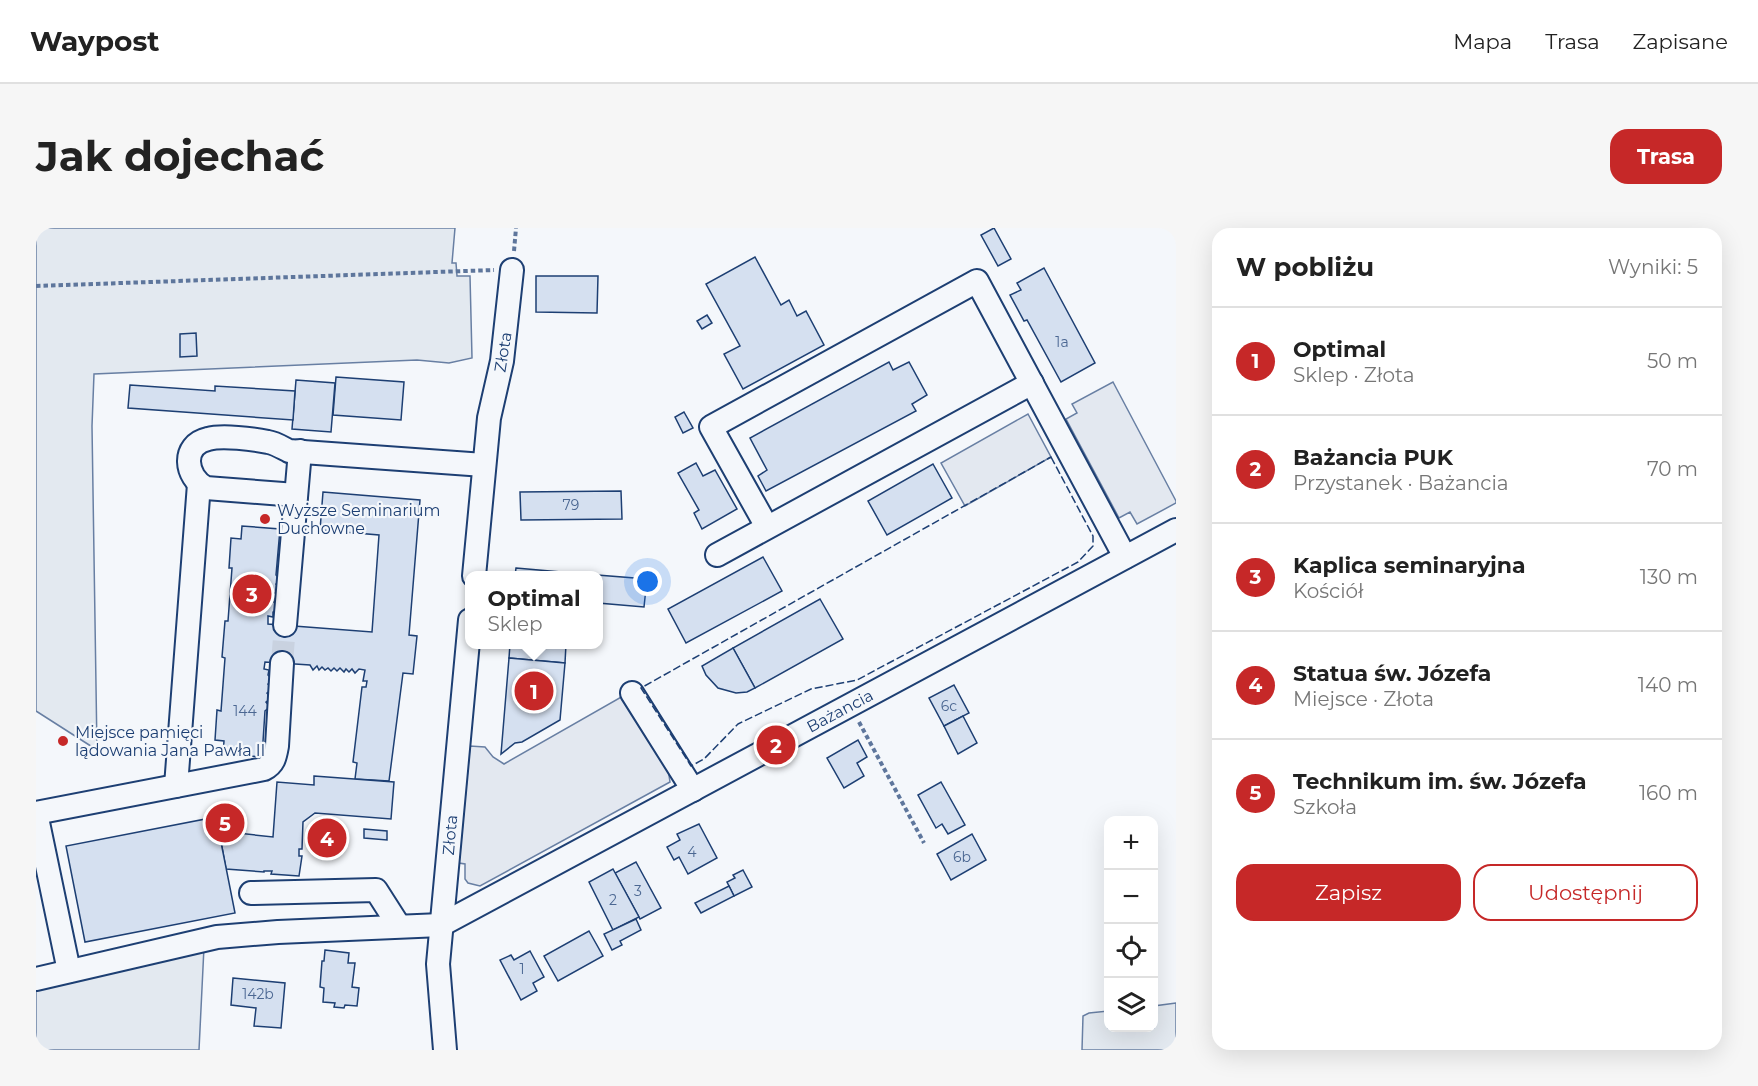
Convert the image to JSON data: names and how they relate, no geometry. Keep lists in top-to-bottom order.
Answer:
{
  "streets": {
    "street": ["Złota", "Bażancia"]
  },
  "crossings": [
    ["Złota", "Bażancia"]
  ],
  "places": ["Wyższe Seminarium Duchowne", "Miejsce pamięci lądowania Jana Pawła II"],
  "house_numbers": [
    "1a",
    "79",
    "6c",
    "144",
    "4",
    "6b",
    "3",
    "2",
    "1",
    "142b"
  ],
  "page": {
    "header": "Waypost",
    "nav": ["Mapa", "Trasa", "Zapisane"],
    "buttons": [
      "Trasa",
      ["Zapisz", "Udostępnij"]
    ],
    "title": "Jak dojechać",
    "heading": ["W pobliżu", "Wyniki: 5"],
    "list": [
      {
        "mark": "1",
        "name": "Optimal",
        "note": "Sklep · Złota",
        "value": "50 m"
      },
      {
        "mark": "2",
        "name": "Bażancia PUK",
        "note": "Przystanek · Bażancia",
        "value": "70 m"
      },
      {
        "mark": "3",
        "name": "Kaplica seminaryjna",
        "note": "Kościół",
        "value": "130 m"
      },
      {
        "mark": "4",
        "name": "Statua św. Józefa",
        "note": "Miejsce · Złota",
        "value": "140 m"
      },
      {
        "mark": "5",
        "name": "Technikum im. św. Józefa",
        "note": "Szkoła",
        "value": "160 m"
      }
    ],
    "popup": ["Optimal", "Sklep"],
    "pins": [
      "3",
      "1",
      "2",
      "5",
      "4"
    ],
    "map_buttons": ["+", "−"]
  }
}
